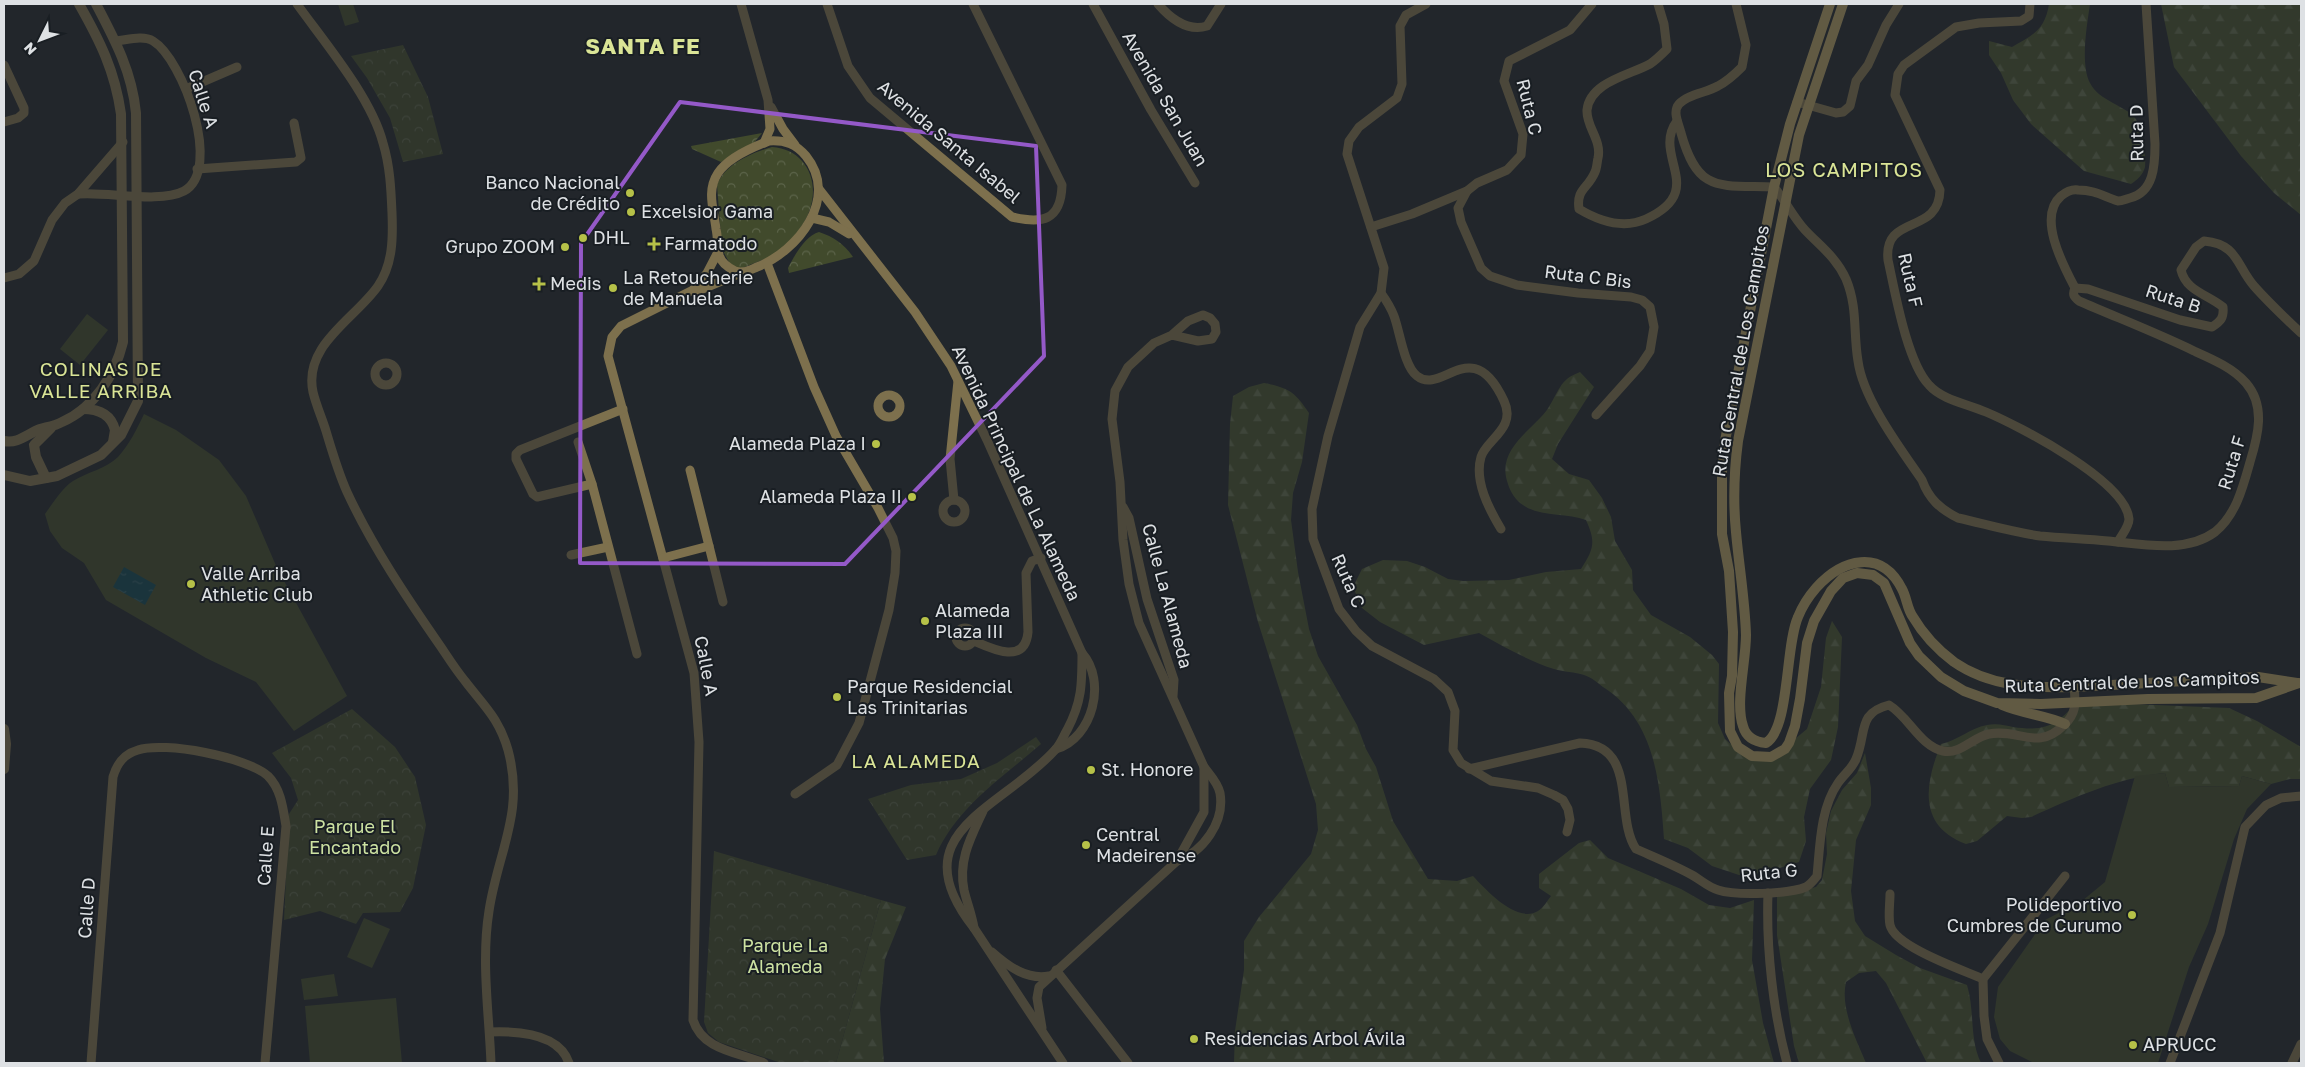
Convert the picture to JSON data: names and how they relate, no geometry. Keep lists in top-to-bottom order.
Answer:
{
  "streets": {
    "main road": ["Ruta Central de Los Campitos"],
    "street": [
      "Calle A",
      "Avenida San Juan",
      "Ruta C",
      "Ruta D",
      "Avenida Santa Isabel",
      "Ruta C Bis",
      "Ruta F",
      "Ruta B",
      "Avenida Principal de La Alameda",
      "Calle La Alameda",
      "Calle E",
      "Ruta G",
      "Calle D"
    ]
  },
  "crossings": [
    ["Calle A", "Avenida Principal de La Alameda"],
    ["Ruta C", "Ruta C Bis"],
    ["Ruta C", "Ruta G"],
    ["Ruta D", "Ruta F"],
    ["Ruta D", "Ruta B"],
    ["Ruta F", "Ruta B"],
    ["Ruta F", "Ruta Central de Los Campitos"],
    ["Avenida Principal de La Alameda", "Calle La Alameda"],
    ["Calle E", "Calle D"]
  ],
  "districts": [
    "SANTA FE",
    "LOS CAMPITOS",
    "COLINAS DE VALLE ARRIBA",
    "LA ALAMEDA"
  ],
  "parks": ["Parque El Encantado", "Parque La Alameda"],
  "places": {
    "other": [
      "Banco Nacional de Crédito",
      "Excelsior Gama",
      "DHL",
      "Grupo ZOOM",
      "La Retoucherie de Manuela",
      "Alameda Plaza I",
      "Alameda Plaza II",
      "Valle Arriba Athletic Club",
      "Alameda Plaza III",
      "Parque Residencial Las Trinitarias",
      "St. Honore",
      "Central Madeirense",
      "Polideportivo Cumbres de Curumo",
      "Residencias Arbol Ávila",
      "APRUCC"
    ],
    "health": ["Farmatodo", "Medis"]
  },
  "north": "bottom left"
}
